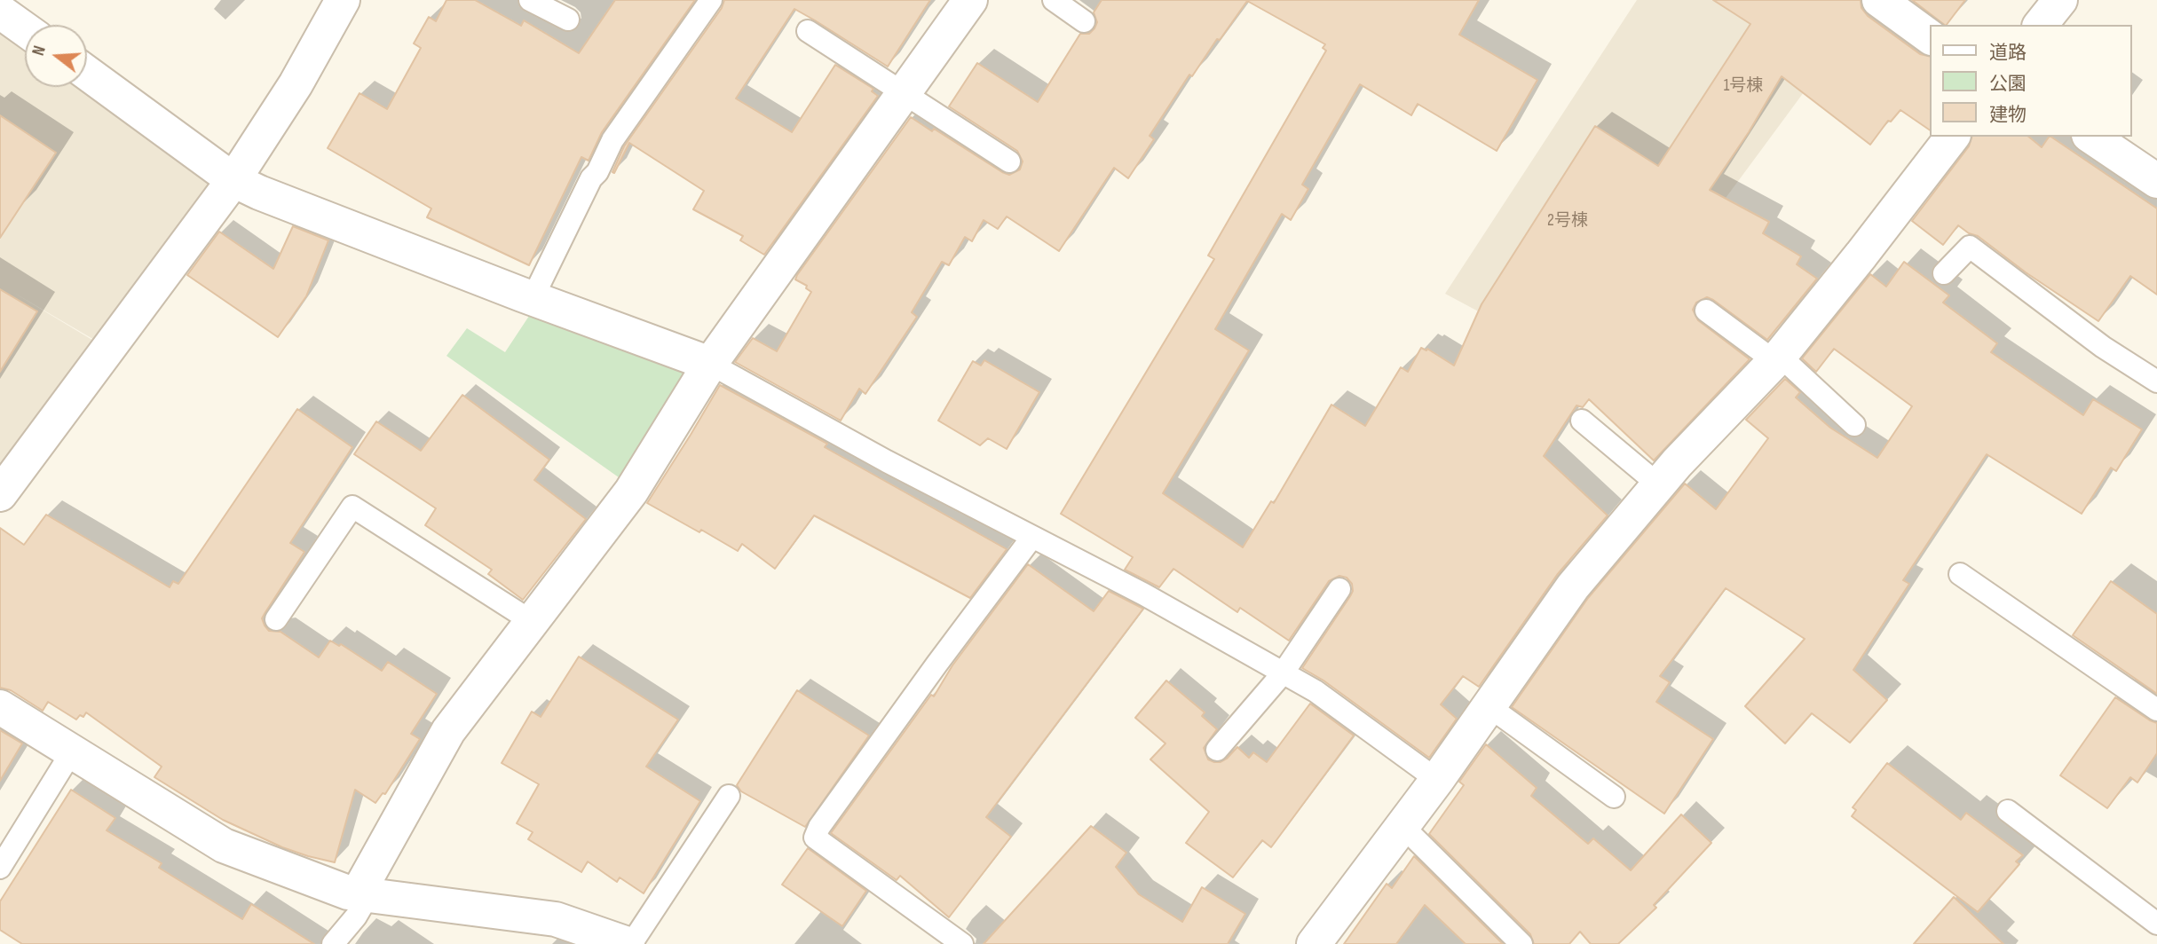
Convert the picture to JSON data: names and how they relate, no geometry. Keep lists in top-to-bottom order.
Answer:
{
  "house_numbers": ["1号棟", "2号棟"],
  "legend": ["道路", "公園", "建物"],
  "north": "left"
}
